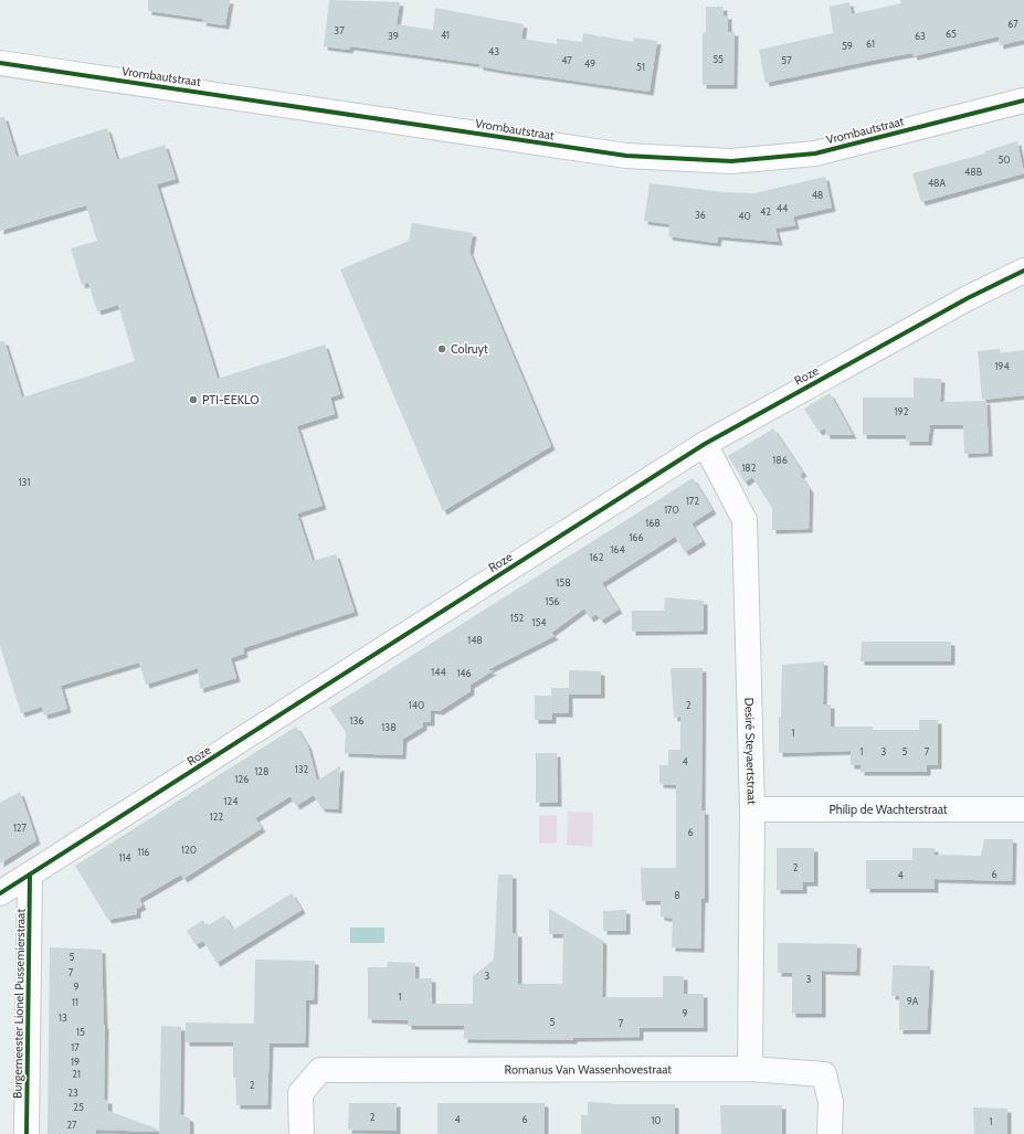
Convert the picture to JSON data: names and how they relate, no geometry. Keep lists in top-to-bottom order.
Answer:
{
  "streets": {
    "street": [
      "Vrombautstraat",
      "Roze",
      "Desiré Steyaertstraat",
      "Philip de Wachterstraat",
      "Burgemeester Lionel Pussemierstraat",
      "Romanus Van Wassenhovestraat"
    ]
  },
  "crossings": [
    ["Roze", "Desiré Steyaertstraat"],
    ["Roze", "Burgemeester Lionel Pussemierstraat"],
    ["Desiré Steyaertstraat", "Philip de Wachterstraat"],
    ["Desiré Steyaertstraat", "Romanus Van Wassenhovestraat"]
  ],
  "places": ["Colruyt", "PTI-EEKLO"],
  "house_numbers": [
    "67",
    "37",
    "65",
    "41",
    "39",
    "63",
    "61",
    "59",
    "43",
    "55",
    "47",
    "57",
    "49",
    "51",
    "50",
    "48B",
    "48A",
    "48",
    "44",
    "42",
    "36",
    "40",
    "194",
    "192",
    "186",
    "182",
    "131",
    "172",
    "170",
    "168",
    "166",
    "164",
    "162",
    "158",
    "156",
    "152",
    "154",
    "148",
    "144",
    "146",
    "140",
    "2",
    "136",
    "138",
    "1",
    "1",
    "3",
    "5",
    "7",
    "4",
    "132",
    "128",
    "126",
    "124",
    "122",
    "127",
    "6",
    "120",
    "116",
    "114",
    "2",
    "6",
    "4",
    "8",
    "5",
    "7",
    "3",
    "3",
    "9",
    "1",
    "9A",
    "11",
    "9",
    "13",
    "5",
    "7",
    "15",
    "17",
    "19",
    "21",
    "2",
    "23",
    "25",
    "2",
    "4",
    "6",
    "10",
    "1",
    "27"
  ]
}
